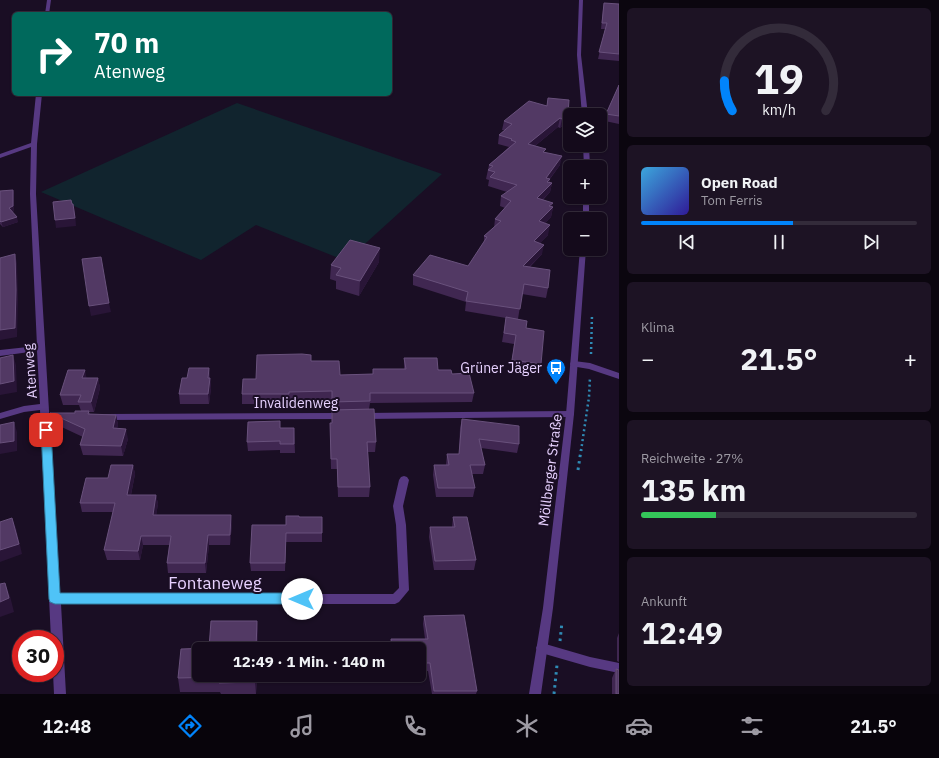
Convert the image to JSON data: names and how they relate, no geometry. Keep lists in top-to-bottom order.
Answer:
{
  "streets": {
    "street": [
      "Atenweg",
      "Invalidenweg",
      "Möllberger Straße",
      "Fontaneweg"
    ]
  },
  "crossings": [
    ["Atenweg", "Fontaneweg"],
    ["Invalidenweg", "Möllberger Straße"]
  ],
  "places": {
    "bus stop": ["Grüner Jäger"]
  },
  "page": {
    "turn": ["70 m", "Atenweg"],
    "map_buttons": ["+", "−"],
    "song": ["Open Road", "Tom Ferris"],
    "tile": [
      "Klima",
      ["Reichweite · 27%", "135 km"],
      ["Ankunft", "12:49"]
    ],
    "heat": ["−", "21.5°", "+"],
    "limit": "30",
    "trip": "12:49 · 1 Min. · 140 m",
    "tabs": ["12:48", "21.5°"],
    "gauge": ["19", "km/h"]
  }
}
